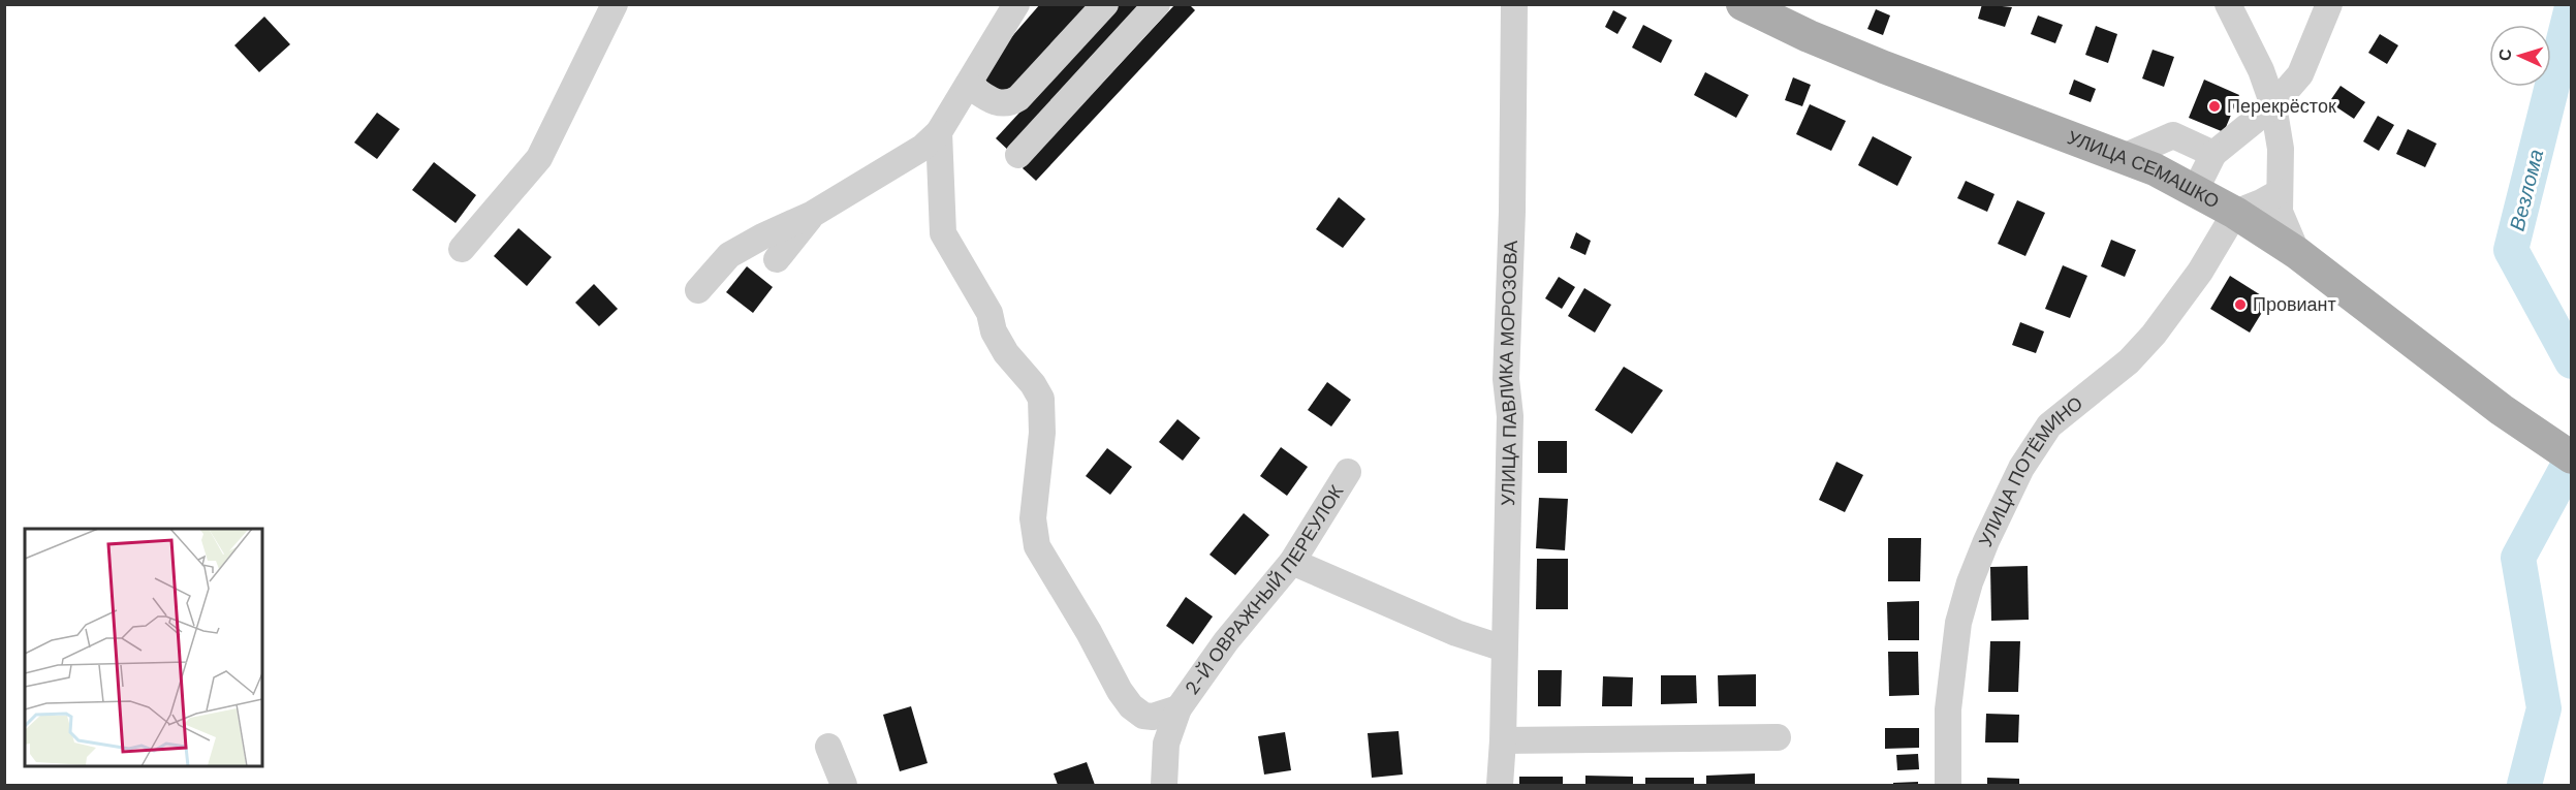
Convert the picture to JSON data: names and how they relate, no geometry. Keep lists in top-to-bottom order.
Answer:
{
  "streets": {
    "main road": ["УЛИЦА СЕМАШКО"],
    "street": ["УЛИЦА ПАВЛИКА МОРОЗОВА", "УЛИЦА ПОТЁМИНО", "2-Й ОВРАЖНЫЙ ПЕРЕУЛОК"]
  },
  "crossings": [
    ["УЛИЦА СЕМАШКО", "УЛИЦА ПОТЁМИНО"]
  ],
  "water": ["Везлома"],
  "places": ["Перекрёсток", "Провиант"],
  "north": "left"
}
